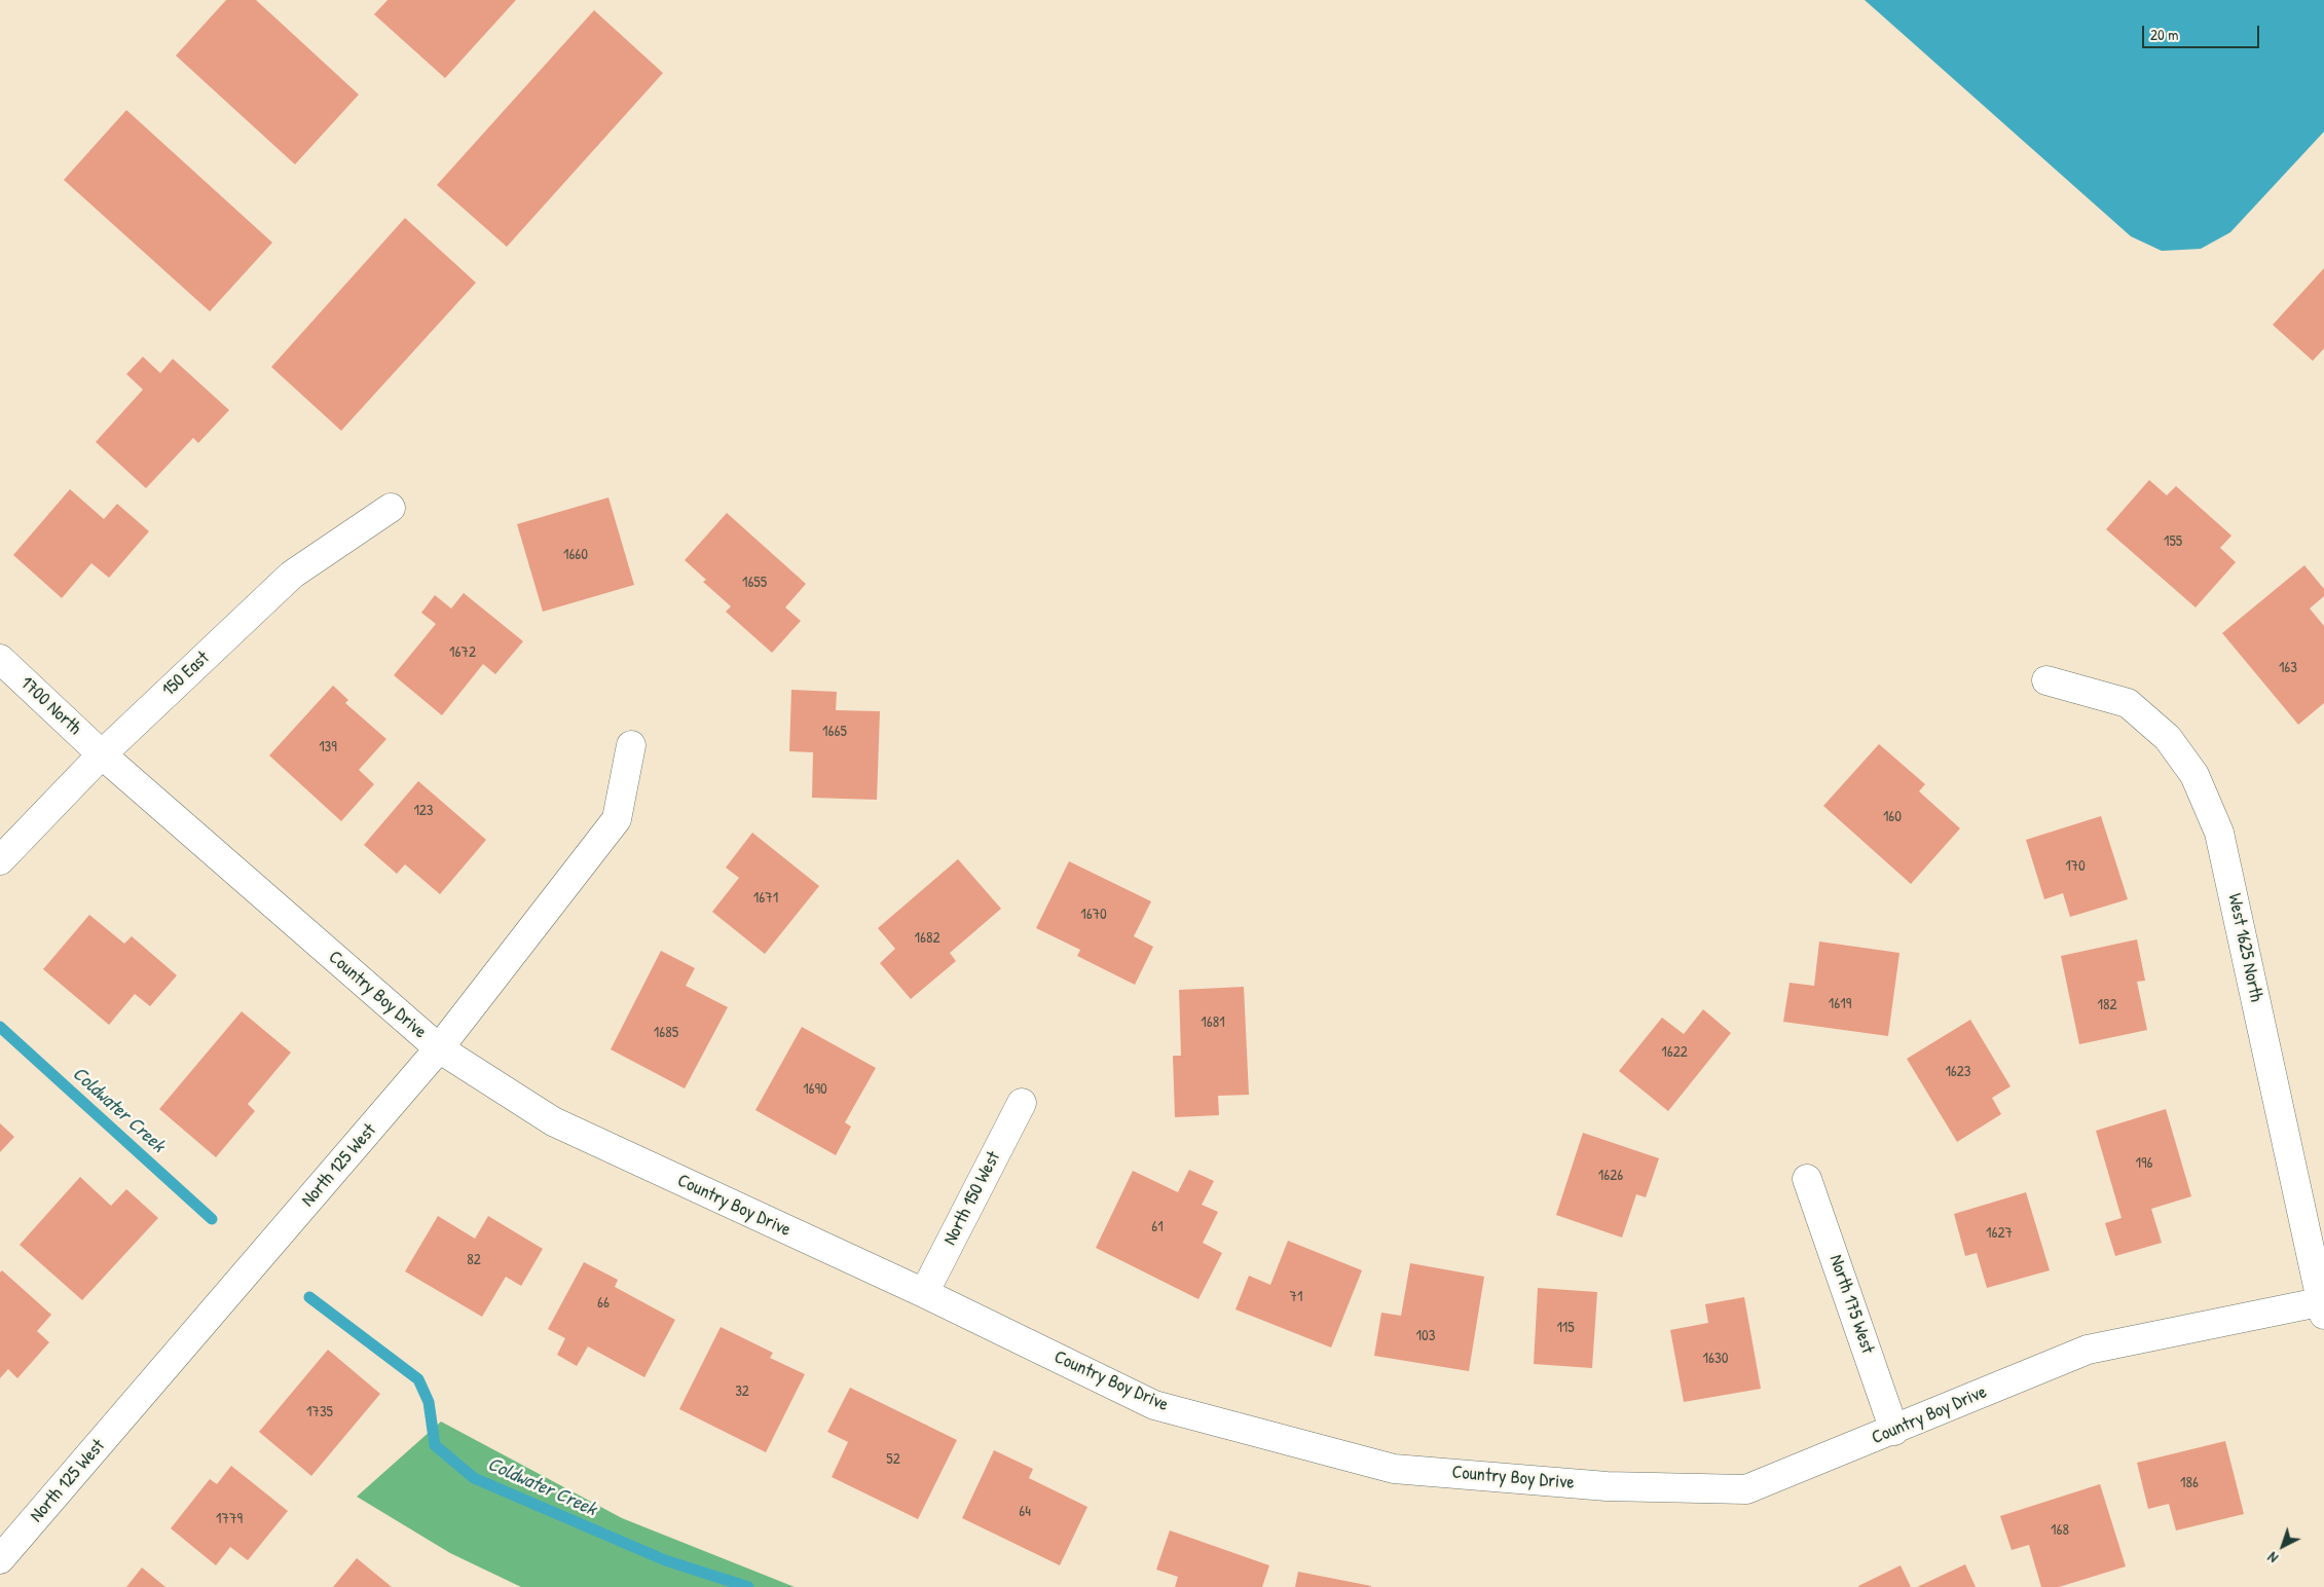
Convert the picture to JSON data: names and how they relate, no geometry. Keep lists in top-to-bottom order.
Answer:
{
  "streets": {
    "street": [
      "150 East",
      "1700 North",
      "West 1625 North",
      "Country Boy Drive",
      "North 125 West",
      "North 150 West",
      "North 175 West"
    ]
  },
  "crossings": [
    ["150 East", "1700 North"],
    ["150 East", "Country Boy Drive"],
    ["1700 North", "Country Boy Drive"],
    ["West 1625 North", "Country Boy Drive"],
    ["Country Boy Drive", "North 125 West"],
    ["Country Boy Drive", "North 150 West"],
    ["Country Boy Drive", "North 175 West"]
  ],
  "water": ["Coldwater Creek"],
  "house_numbers": [
    "155",
    "1660",
    "1655",
    "1672",
    "163",
    "1665",
    "139",
    "123",
    "160",
    "170",
    "1671",
    "1670",
    "1682",
    "1619",
    "182",
    "1681",
    "1685",
    "1622",
    "1623",
    "1690",
    "196",
    "1626",
    "61",
    "1627",
    "82",
    "71",
    "66",
    "115",
    "103",
    "1630",
    "32",
    "1735",
    "52",
    "186",
    "64",
    "1779",
    "168"
  ],
  "scale_bar": "20 m",
  "north": "bottom left"
}
